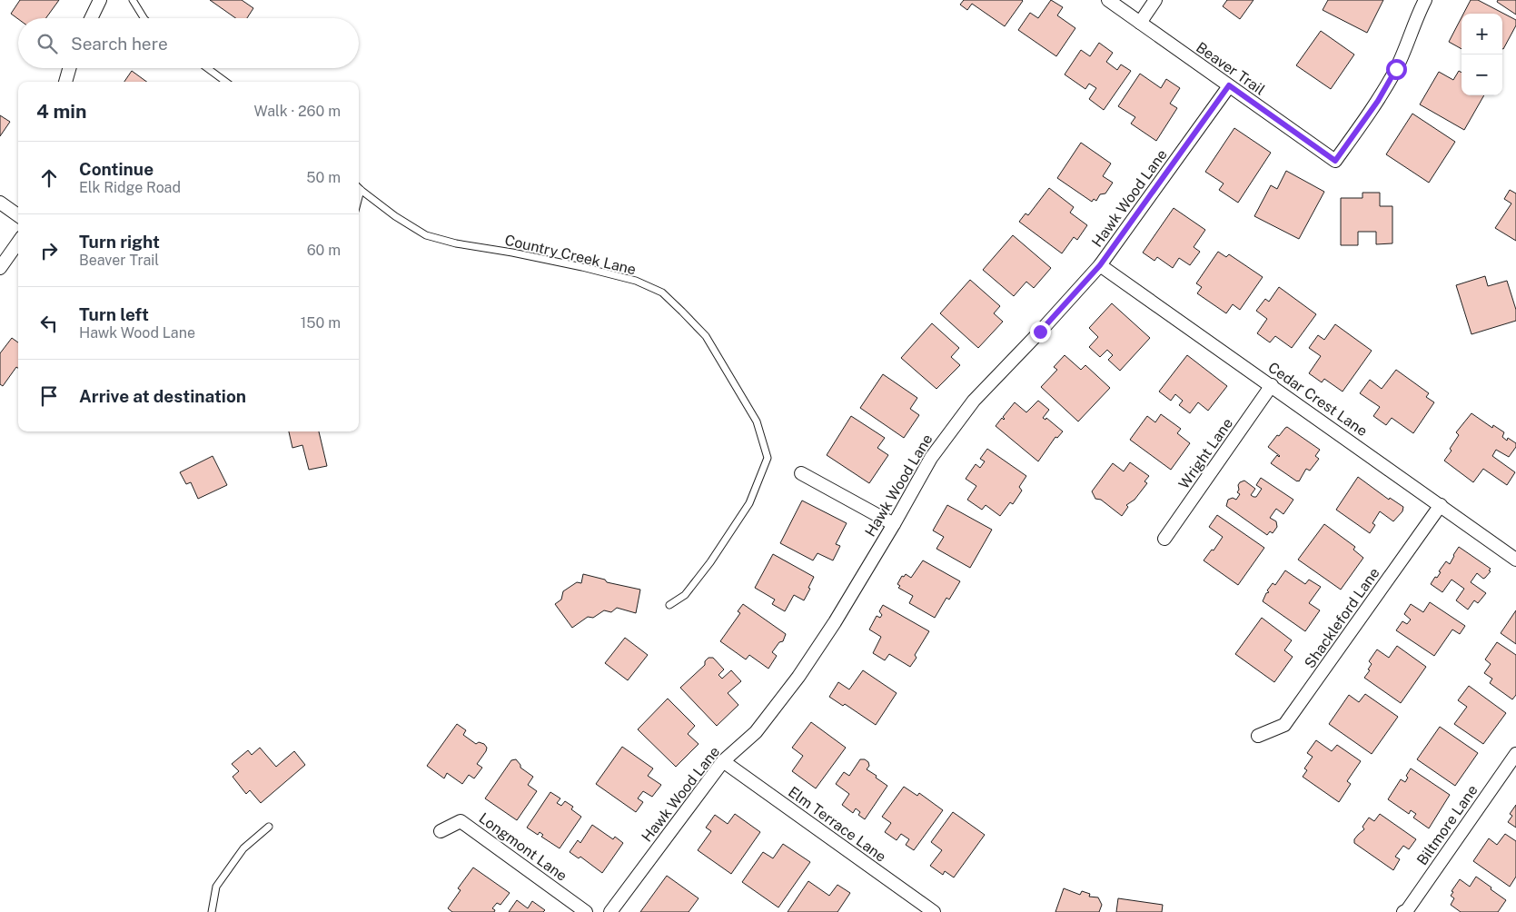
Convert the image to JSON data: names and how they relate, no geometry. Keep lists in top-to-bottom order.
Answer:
{
  "streets": {
    "street": [
      "Beaver Trail",
      "Hawk Wood Lane",
      "Cedar Crest Lane",
      "Wright Lane",
      "Shackleford Lane",
      "Elm Terrace Lane",
      "Biltmore Lane",
      "Longmont Lane"
    ],
    "lane": ["Country Creek Lane"]
  },
  "crossings": [
    ["Beaver Trail", "Hawk Wood Lane"],
    ["Hawk Wood Lane", "Cedar Crest Lane"],
    ["Hawk Wood Lane", "Elm Terrace Lane"],
    ["Cedar Crest Lane", "Wright Lane"],
    ["Cedar Crest Lane", "Shackleford Lane"]
  ],
  "page": {
    "map_buttons": ["+", "−"],
    "search": "Search here",
    "heading": ["4 min", "Walk · 260 m"],
    "list": [
      ["Continue", "Elk Ridge Road", "50 m"],
      ["Turn right", "Beaver Trail", "60 m"],
      ["Turn left", "Hawk Wood Lane", "150 m"],
      "Arrive at destination"
    ]
  }
}
